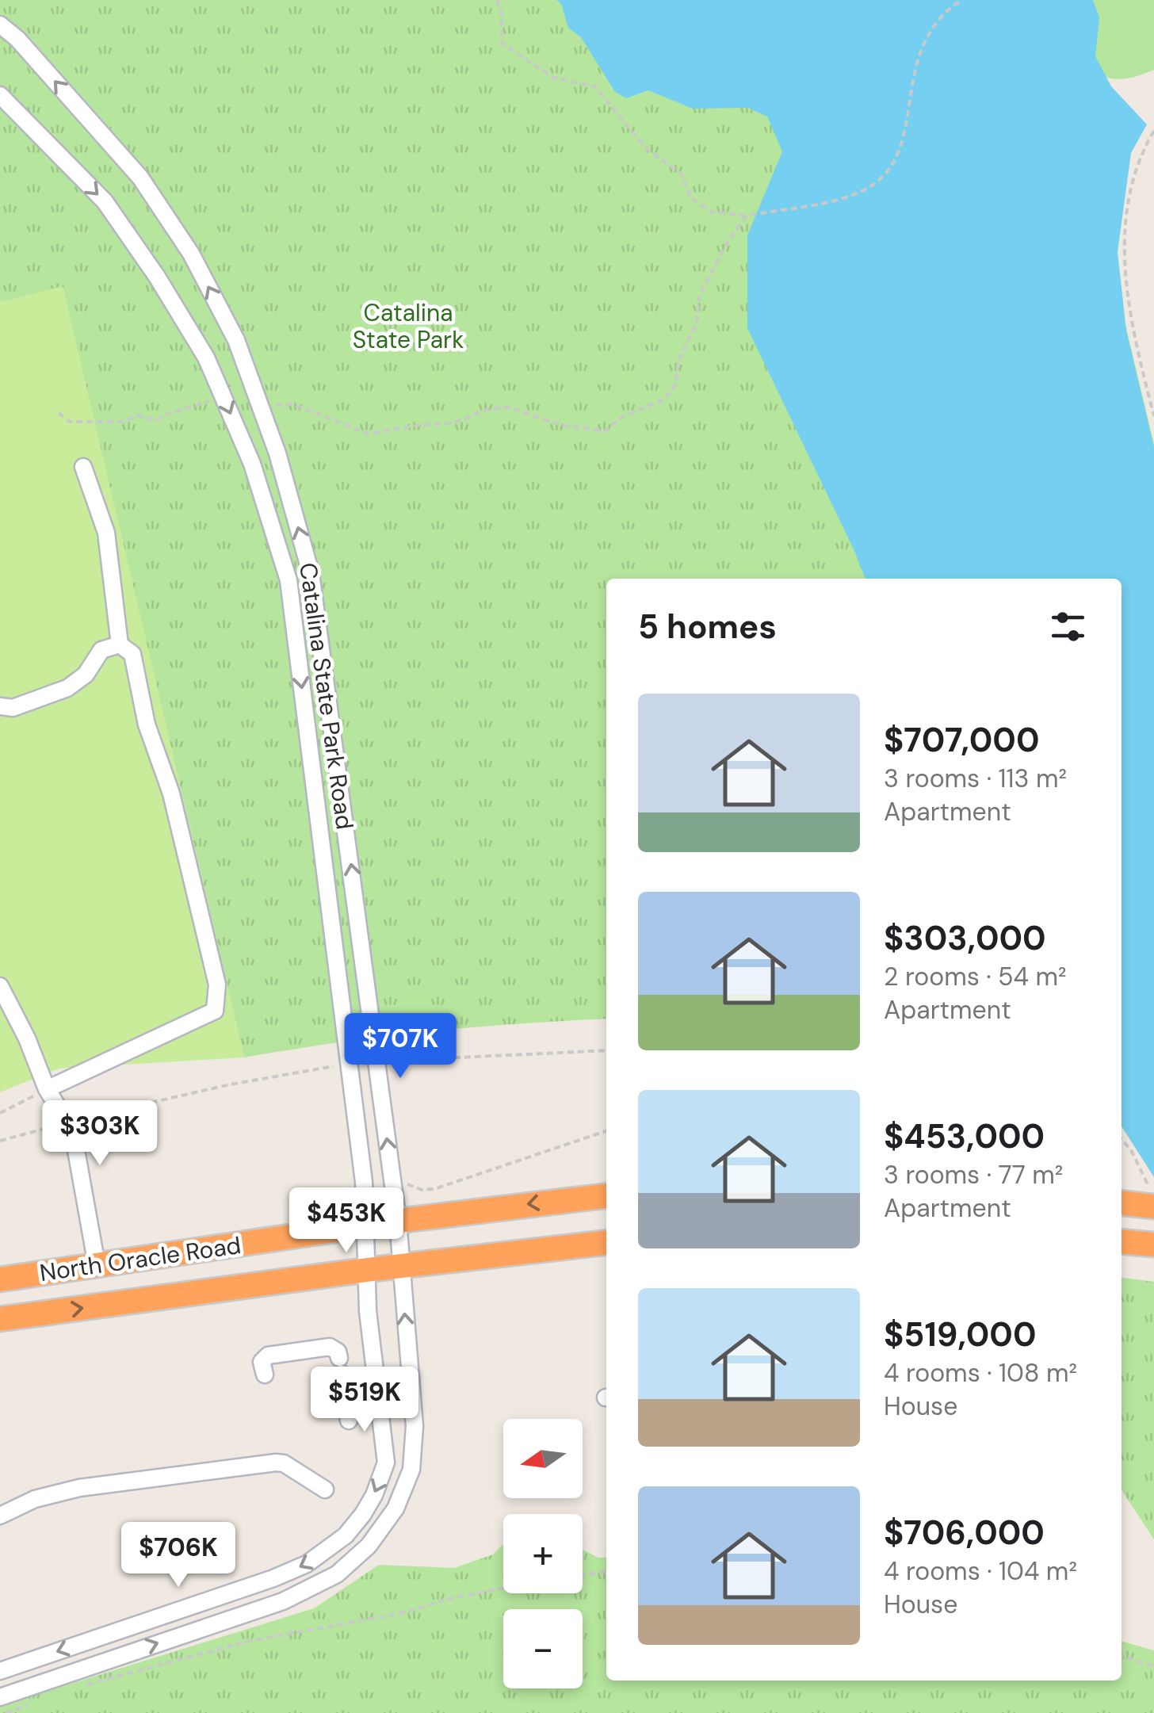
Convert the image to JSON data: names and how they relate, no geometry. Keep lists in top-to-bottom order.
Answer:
{
  "streets": {
    "highway": ["North Oracle Road"],
    "street": ["Catalina State Park Road"]
  },
  "crossings": [
    ["Catalina State Park Road", "North Oracle Road"]
  ],
  "parks": ["Catalina State Park"],
  "north": "left",
  "page": {
    "heading": "5 homes",
    "list": [
      {
        "name": "$707,000",
        "note": "3 rooms · 113 m² · Apartment"
      },
      {
        "name": "$303,000",
        "note": "2 rooms · 54 m² · Apartment"
      },
      {
        "name": "$453,000",
        "note": "3 rooms · 77 m² · Apartment"
      },
      {
        "name": "$519,000",
        "note": "4 rooms · 108 m² · House"
      },
      {
        "name": "$706,000",
        "note": "4 rooms · 104 m² · House"
      }
    ],
    "price": [
      "$707K",
      "$303K",
      "$453K",
      "$519K",
      "$706K"
    ],
    "map_buttons": ["+", "−"]
  }
}
